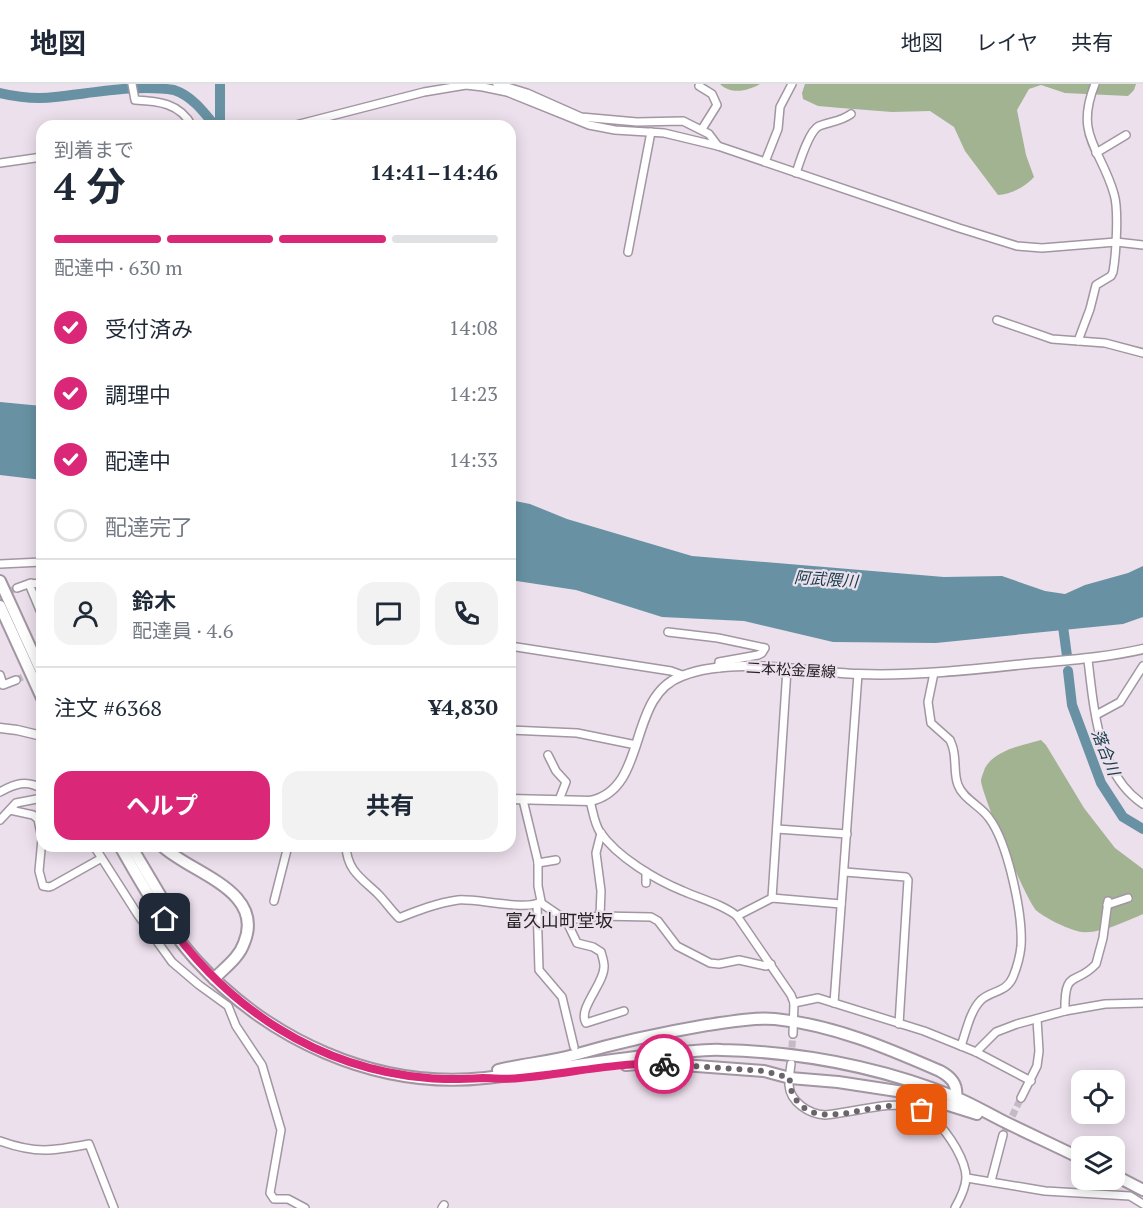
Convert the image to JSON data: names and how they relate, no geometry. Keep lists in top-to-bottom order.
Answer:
{
  "streets": {
    "main road": ["二本松金屋線"]
  },
  "districts": ["富久山町堂坂"],
  "water": ["阿武隈川", "落合川"],
  "page": {
    "header": "地図",
    "nav": ["地図", "レイヤ", "共有"],
    "heading": ["4 分", "到着まで", "14:41–14:46"],
    "panel": [
      "鈴木",
      "配達員 · 4.6",
      "注文 #6368",
      "¥4,830"
    ],
    "bar": "配達中 · 630 m",
    "list": [
      ["受付済み", "14:08"],
      ["調理中", "14:23"],
      ["配達中", "14:33"],
      "配達完了"
    ],
    "buttons": ["ヘルプ", "共有"]
  }
}
